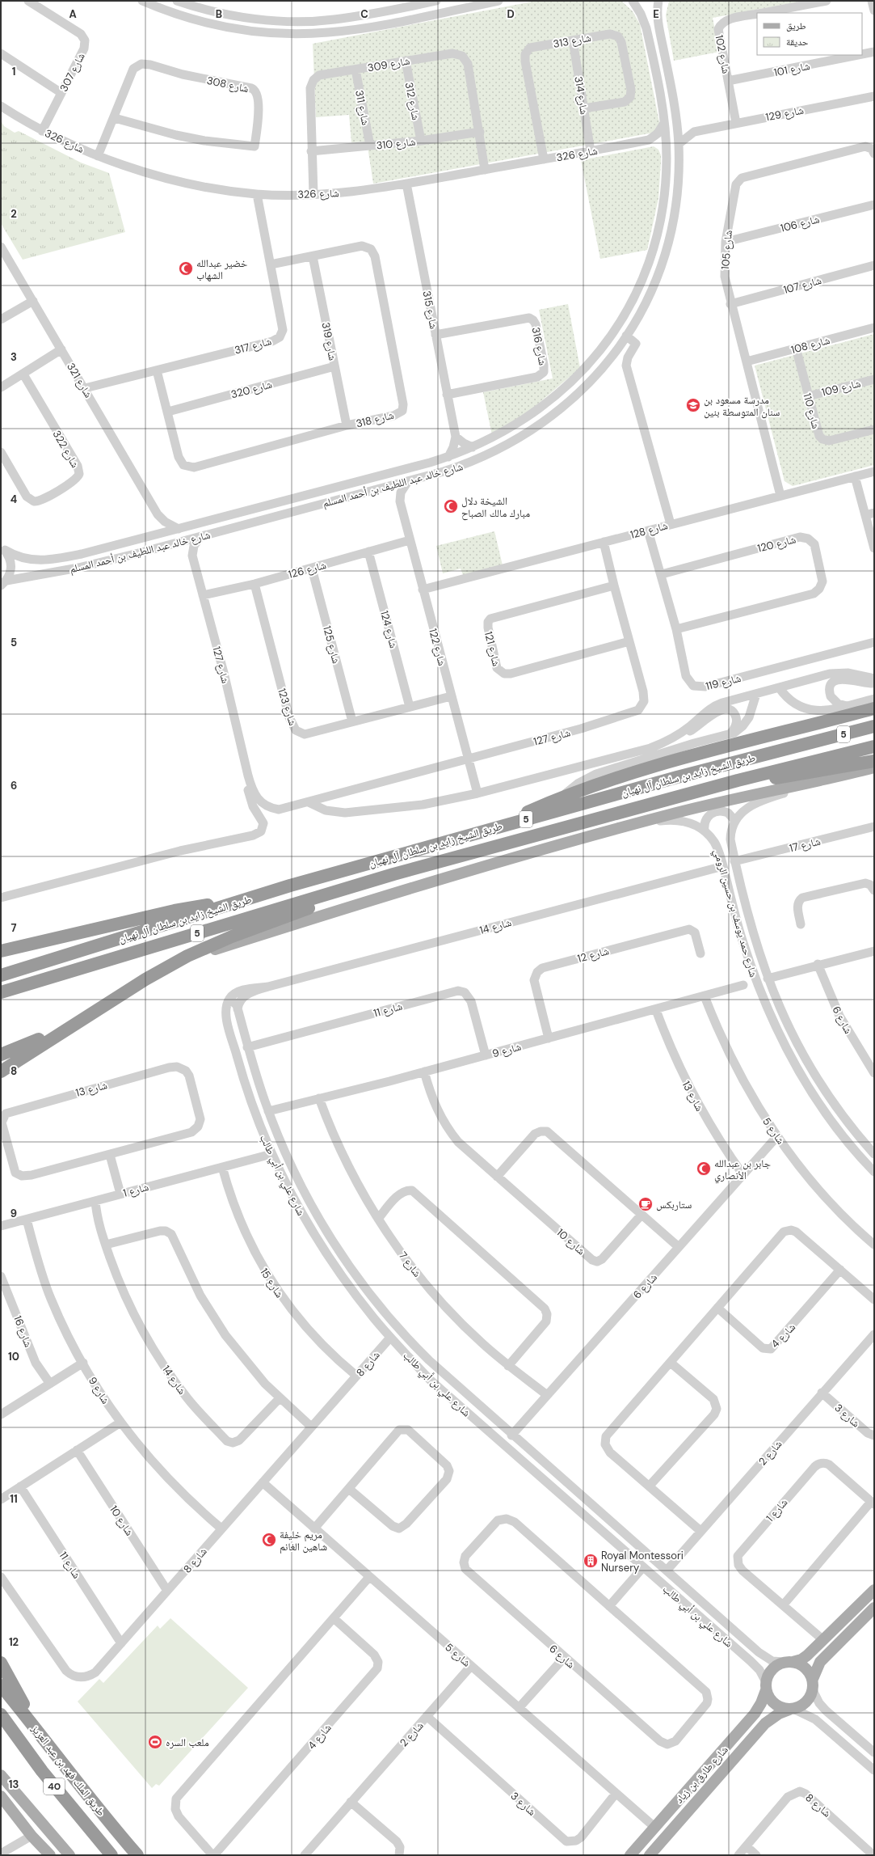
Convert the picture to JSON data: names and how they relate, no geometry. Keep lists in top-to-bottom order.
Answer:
{
  "streets": {
    "highway": [
      "5",
      "طريق الشيخ زايد بن سلطان آل نهيان",
      "طريق الملك فهد بن عبد العزيز",
      "40"
    ],
    "main road": ["شارع طارق بن زياد"],
    "street": [
      "شارع 313",
      "شارع 102",
      "شارع 309",
      "شارع 101",
      "شارع 307",
      "شارع 308",
      "شارع 314",
      "شارع 312",
      "شارع 311",
      "شارع 129",
      "شارع 326",
      "شارع 310",
      "شارع 106",
      "شارع 105",
      "شارع 107",
      "شارع 315",
      "شارع 319",
      "شارع 108",
      "شارع 317",
      "شارع 316",
      "شارع 321",
      "شارع 109",
      "شارع 320",
      "شارع 110",
      "شارع 318",
      "شارع 322",
      "شارع خالد عبد اللطيف بن أحمد المسلم",
      "شارع 128",
      "شارع 120",
      "شارع 126",
      "شارع 124",
      "شارع 125",
      "شارع 122",
      "شارع 121",
      "شارع 127",
      "شارع 119",
      "شارع 123",
      "شارع 17",
      "شارع حمد يوسف بن حسين الرومي",
      "شارع 14",
      "شارع 12",
      "شارع 11",
      "شارع 6",
      "شارع 9",
      "شارع 13",
      "شارع 5",
      "شارع علي بن أبي طالب",
      "شارع 1",
      "شارع 10",
      "شارع 7",
      "شارع 15",
      "شارع 16",
      "شارع 4",
      "شارع 8",
      "شارع 3",
      "شارع 2"
    ]
  },
  "crossings": [
    ["شارع 313", "شارع 314"],
    ["شارع 313", "شارع 326"],
    ["شارع 102", "شارع 101"],
    ["شارع 102", "شارع 129"],
    ["شارع 309", "شارع 312"],
    ["شارع 309", "شارع 311"],
    ["شارع 309", "شارع 326"],
    ["شارع 309", "شارع 310"],
    ["شارع 307", "شارع 326"],
    ["شارع 308", "شارع 326"],
    ["شارع 314", "شارع 326"],
    ["شارع 312", "شارع 310"],
    ["شارع 311", "شارع 310"],
    ["شارع 129", "شارع خالد عبد اللطيف بن أحمد المسلم"],
    ["شارع 326", "شارع 315"],
    ["شارع 326", "شارع 317"],
    ["شارع 106", "شارع 105"],
    ["شارع 105", "شارع 107"],
    ["شارع 105", "شارع 108"],
    ["شارع 105", "شارع 128"],
    ["شارع 315", "شارع 316"],
    ["شارع 315", "شارع خالد عبد اللطيف بن أحمد المسلم"],
    ["شارع 319", "شارع 320"],
    ["شارع 319", "شارع 318"],
    ["شارع 108", "شارع 110"],
    ["شارع 317", "شارع 321"],
    ["شارع 317", "شارع 318"],
    ["شارع 321", "شارع خالد عبد اللطيف بن أحمد المسلم"],
    ["شارع 109", "شارع 110"],
    ["شارع 320", "شارع 318"],
    ["شارع 128", "شارع 122"],
    ["شارع 128", "شارع 127"],
    ["شارع 128", "شارع 119"],
    ["شارع 120", "شارع 119"],
    ["شارع 126", "شارع 124"],
    ["شارع 126", "شارع 125"],
    ["شارع 126", "شارع 122"],
    ["شارع 126", "شارع 127"],
    ["شارع 126", "شارع 123"],
    ["شارع 124", "شارع 123"],
    ["شارع 125", "شارع 123"],
    ["شارع 122", "شارع 127"],
    ["شارع 122", "شارع 123"],
    ["شارع 121", "شارع 127"],
    ["5", "طريق الشيخ زايد بن سلطان آل نهيان"],
    ["شارع 17", "شارع حمد يوسف بن حسين الرومي"],
    ["شارع حمد يوسف بن حسين الرومي", "شارع 14"],
    ["شارع 14", "شارع علي بن أبي طالب"],
    ["شارع 14", "شارع 1"],
    ["شارع 12", "شارع 9"],
    ["شارع 11", "شارع 9"],
    ["شارع 11", "شارع علي بن أبي طالب"],
    ["شارع 11", "شارع 8"],
    ["شارع 6", "شارع 13"],
    ["شارع 6", "شارع 5"],
    ["شارع 6", "شارع علي بن أبي طالب"],
    ["شارع 6", "شارع 7"],
    ["شارع 9", "شارع 13"],
    ["شارع 9", "شارع 5"],
    ["شارع 9", "شارع علي بن أبي طالب"],
    ["شارع 9", "شارع 1"],
    ["شارع 9", "شارع 10"],
    ["شارع 9", "شارع 7"],
    ["شارع 9", "شارع 8"],
    ["شارع 5", "شارع 4"],
    ["شارع 5", "شارع 8"],
    ["شارع 5", "شارع 3"],
    ["شارع 5", "شارع 2"],
    ["شارع 5", "شارع طارق بن زياد"],
    ["شارع علي بن أبي طالب", "شارع 1"],
    ["شارع علي بن أبي طالب", "شارع 8"],
    ["شارع علي بن أبي طالب", "شارع 2"],
    ["شارع علي بن أبي طالب", "شارع طارق بن زياد"],
    ["شارع 1", "شارع 15"],
    ["شارع 10", "شارع 8"],
    ["شارع 15", "شارع 8"],
    ["شارع 3", "شارع 2"]
  ],
  "places": {
    "mosque": [
      "خضير عبدالله الشهاب",
      "الشيخة دلال مبارك مالك الصباح",
      "جابر بن عبدالله الأنصاري",
      "مريم خليفة شاهين الغانم"
    ],
    "school or university": ["مدرسة مسعود بن سنان المتوسطة بنين"],
    "cafe": ["ستاربكس"],
    "building": ["Royal Montessori Nursery"],
    "sports": ["ملعب السره"]
  },
  "legend": ["طريق", "حديقة"],
  "grid": {
    "columns": [
      "A",
      "B",
      "C",
      "D",
      "E"
    ],
    "rows": [
      "1",
      "2",
      "3",
      "4",
      "5",
      "6",
      "7",
      "8",
      "9",
      "10",
      "11",
      "12",
      "13"
    ]
  }
}
